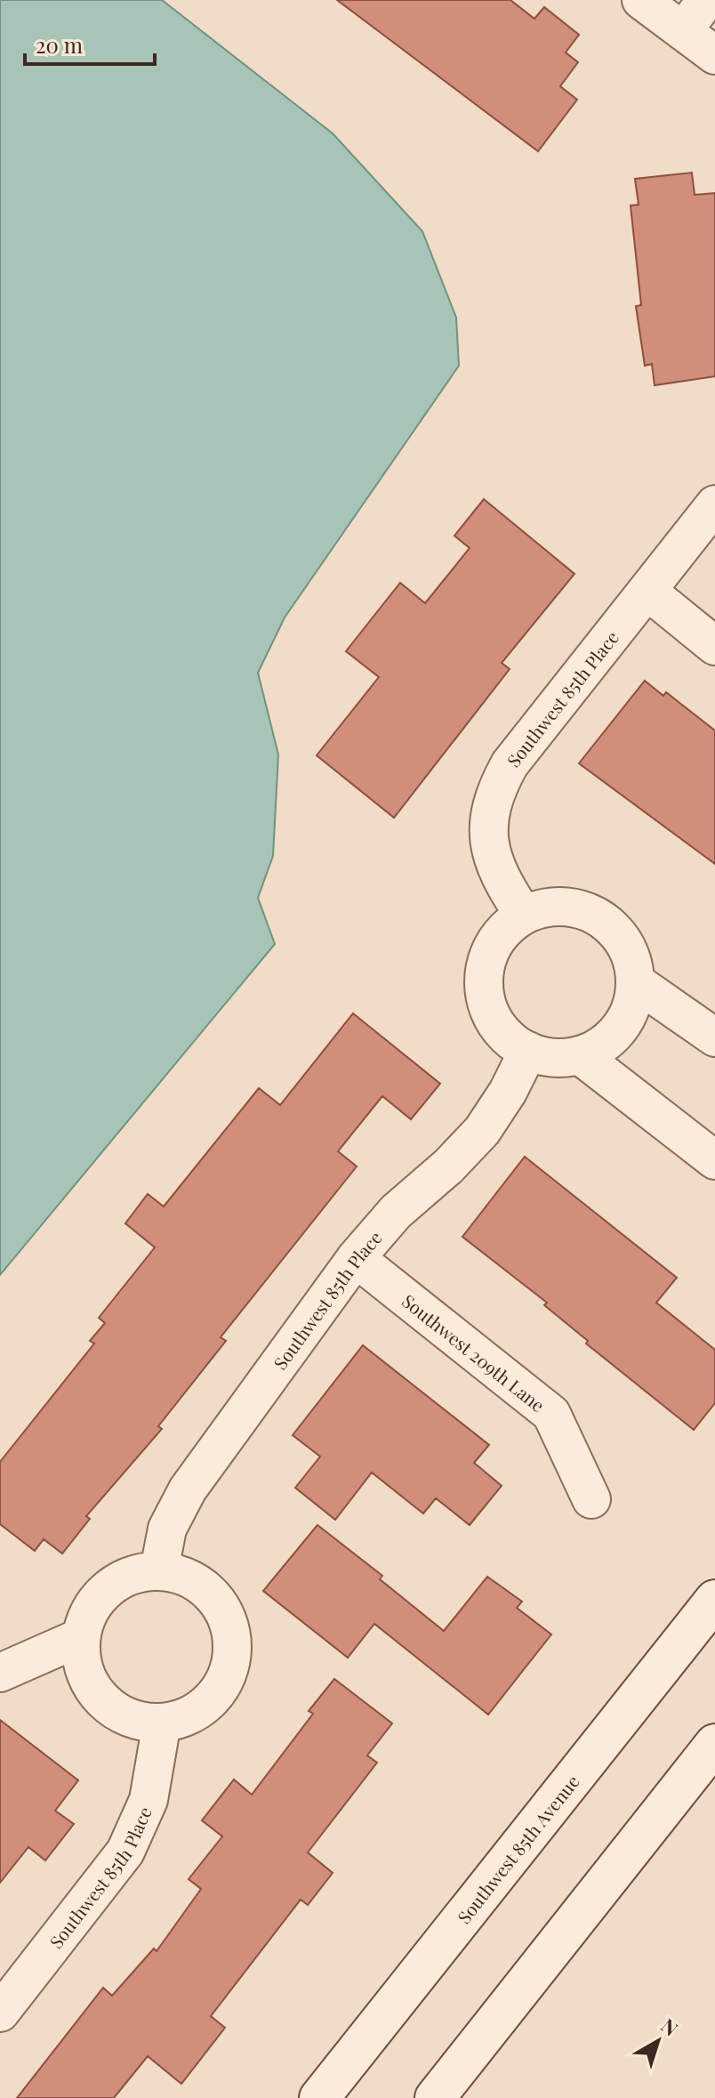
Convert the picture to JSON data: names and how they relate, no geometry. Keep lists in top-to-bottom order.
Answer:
{
  "streets": {
    "street": ["Southwest 85th Place", "Southwest 209th Lane", "Southwest 85th Avenue"]
  },
  "crossings": [
    ["Southwest 85th Place", "Southwest 209th Lane"]
  ],
  "scale_bar": "20 m",
  "north": "top right"
}
